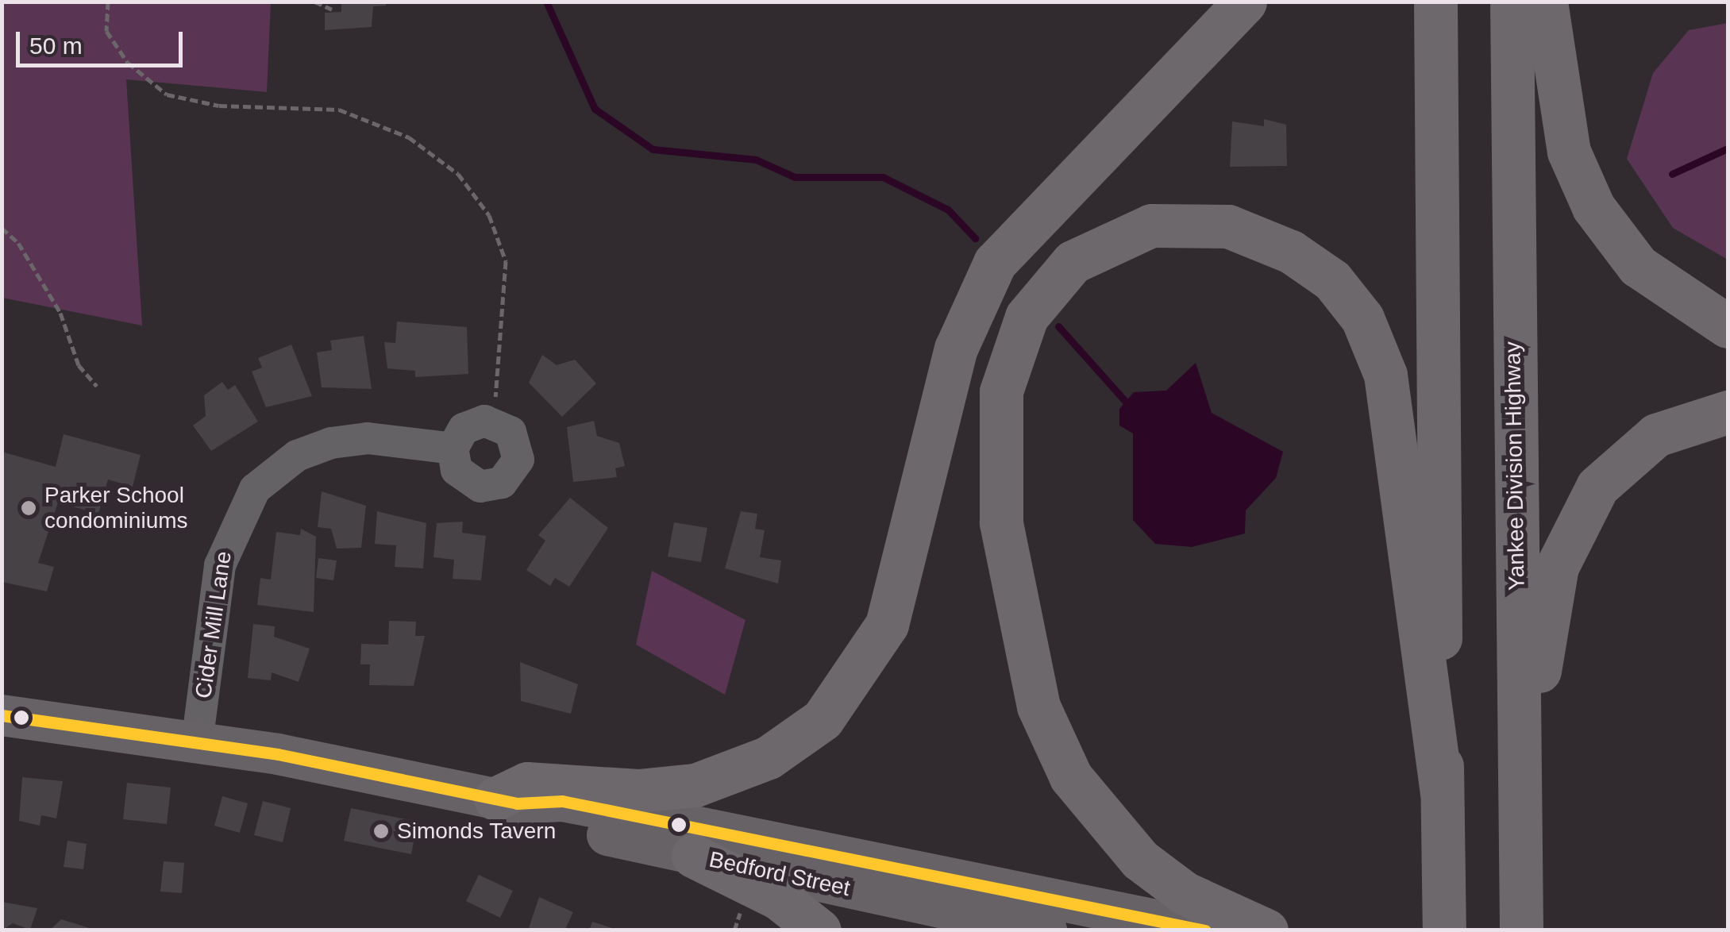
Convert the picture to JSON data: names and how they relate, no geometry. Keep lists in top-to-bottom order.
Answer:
{
  "streets": {
    "highway": ["Yankee Division Highway"],
    "main road": ["Bedford Street"],
    "street": ["Cider Mill Lane"]
  },
  "crossings": [
    ["Cider Mill Lane", "Bedford Street"]
  ],
  "places": ["Parker School condominiums", "Simonds Tavern"],
  "scale_bar": "50 m"
}
